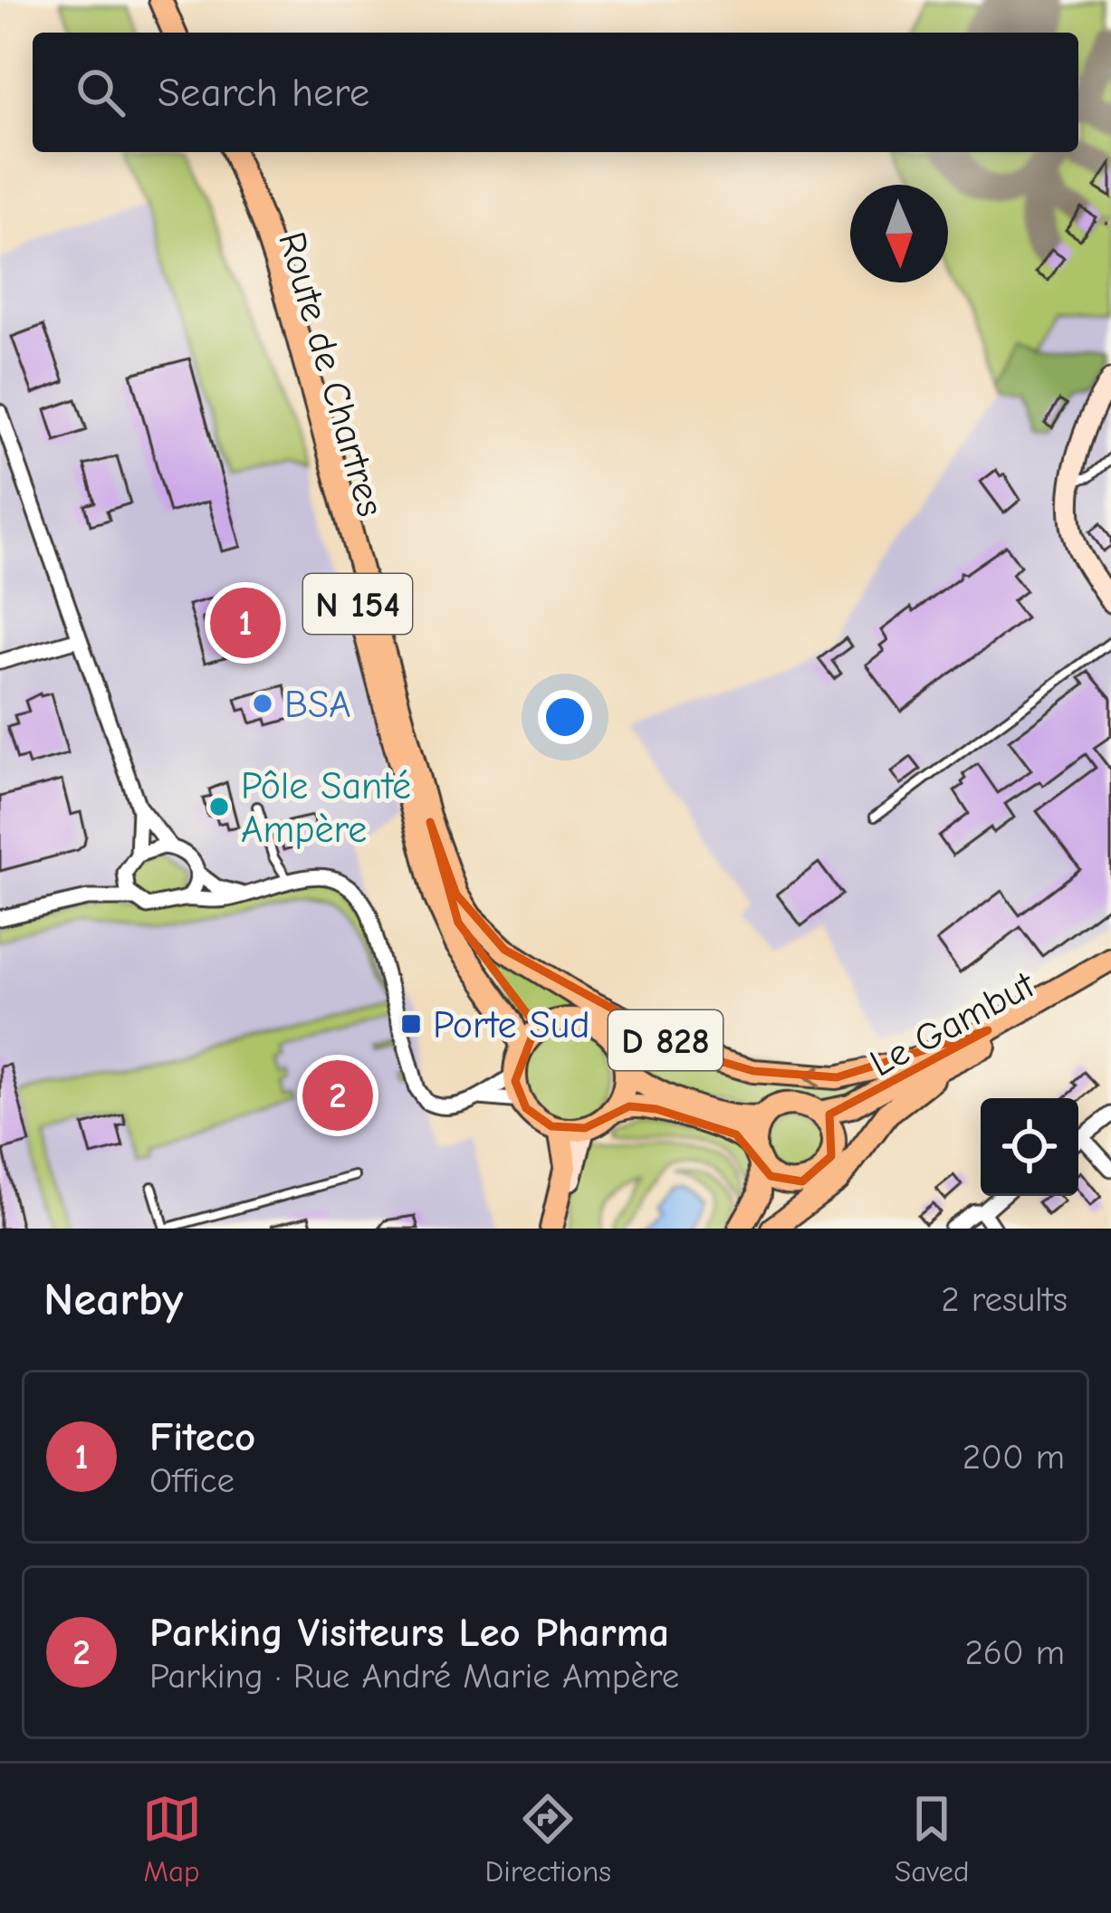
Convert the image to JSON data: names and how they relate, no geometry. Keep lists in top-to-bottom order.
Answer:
{
  "streets": {
    "main road": [
      "Route de Chartres",
      "N 154",
      "Le Gambut",
      "D 828"
    ]
  },
  "crossings": [
    ["Route de Chartres", "N 154"],
    ["N 154", "D 828"],
    ["Le Gambut", "D 828"]
  ],
  "places": {
    "other": ["BSA", "Pôle Santé Ampère"],
    "transit": ["Porte Sud"]
  },
  "north": "bottom",
  "page": {
    "search": "Search here",
    "pins": ["1", "2"],
    "heading": ["Nearby", "2 results"],
    "list": [
      {
        "mark": "1",
        "name": "Fiteco",
        "note": "Office",
        "value": "200 m"
      },
      {
        "mark": "2",
        "name": "Parking Visiteurs Leo Pharma",
        "note": "Parking · Rue André Marie Ampère",
        "value": "260 m"
      }
    ],
    "nav": ["Map", "Directions", "Saved"]
  }
}
